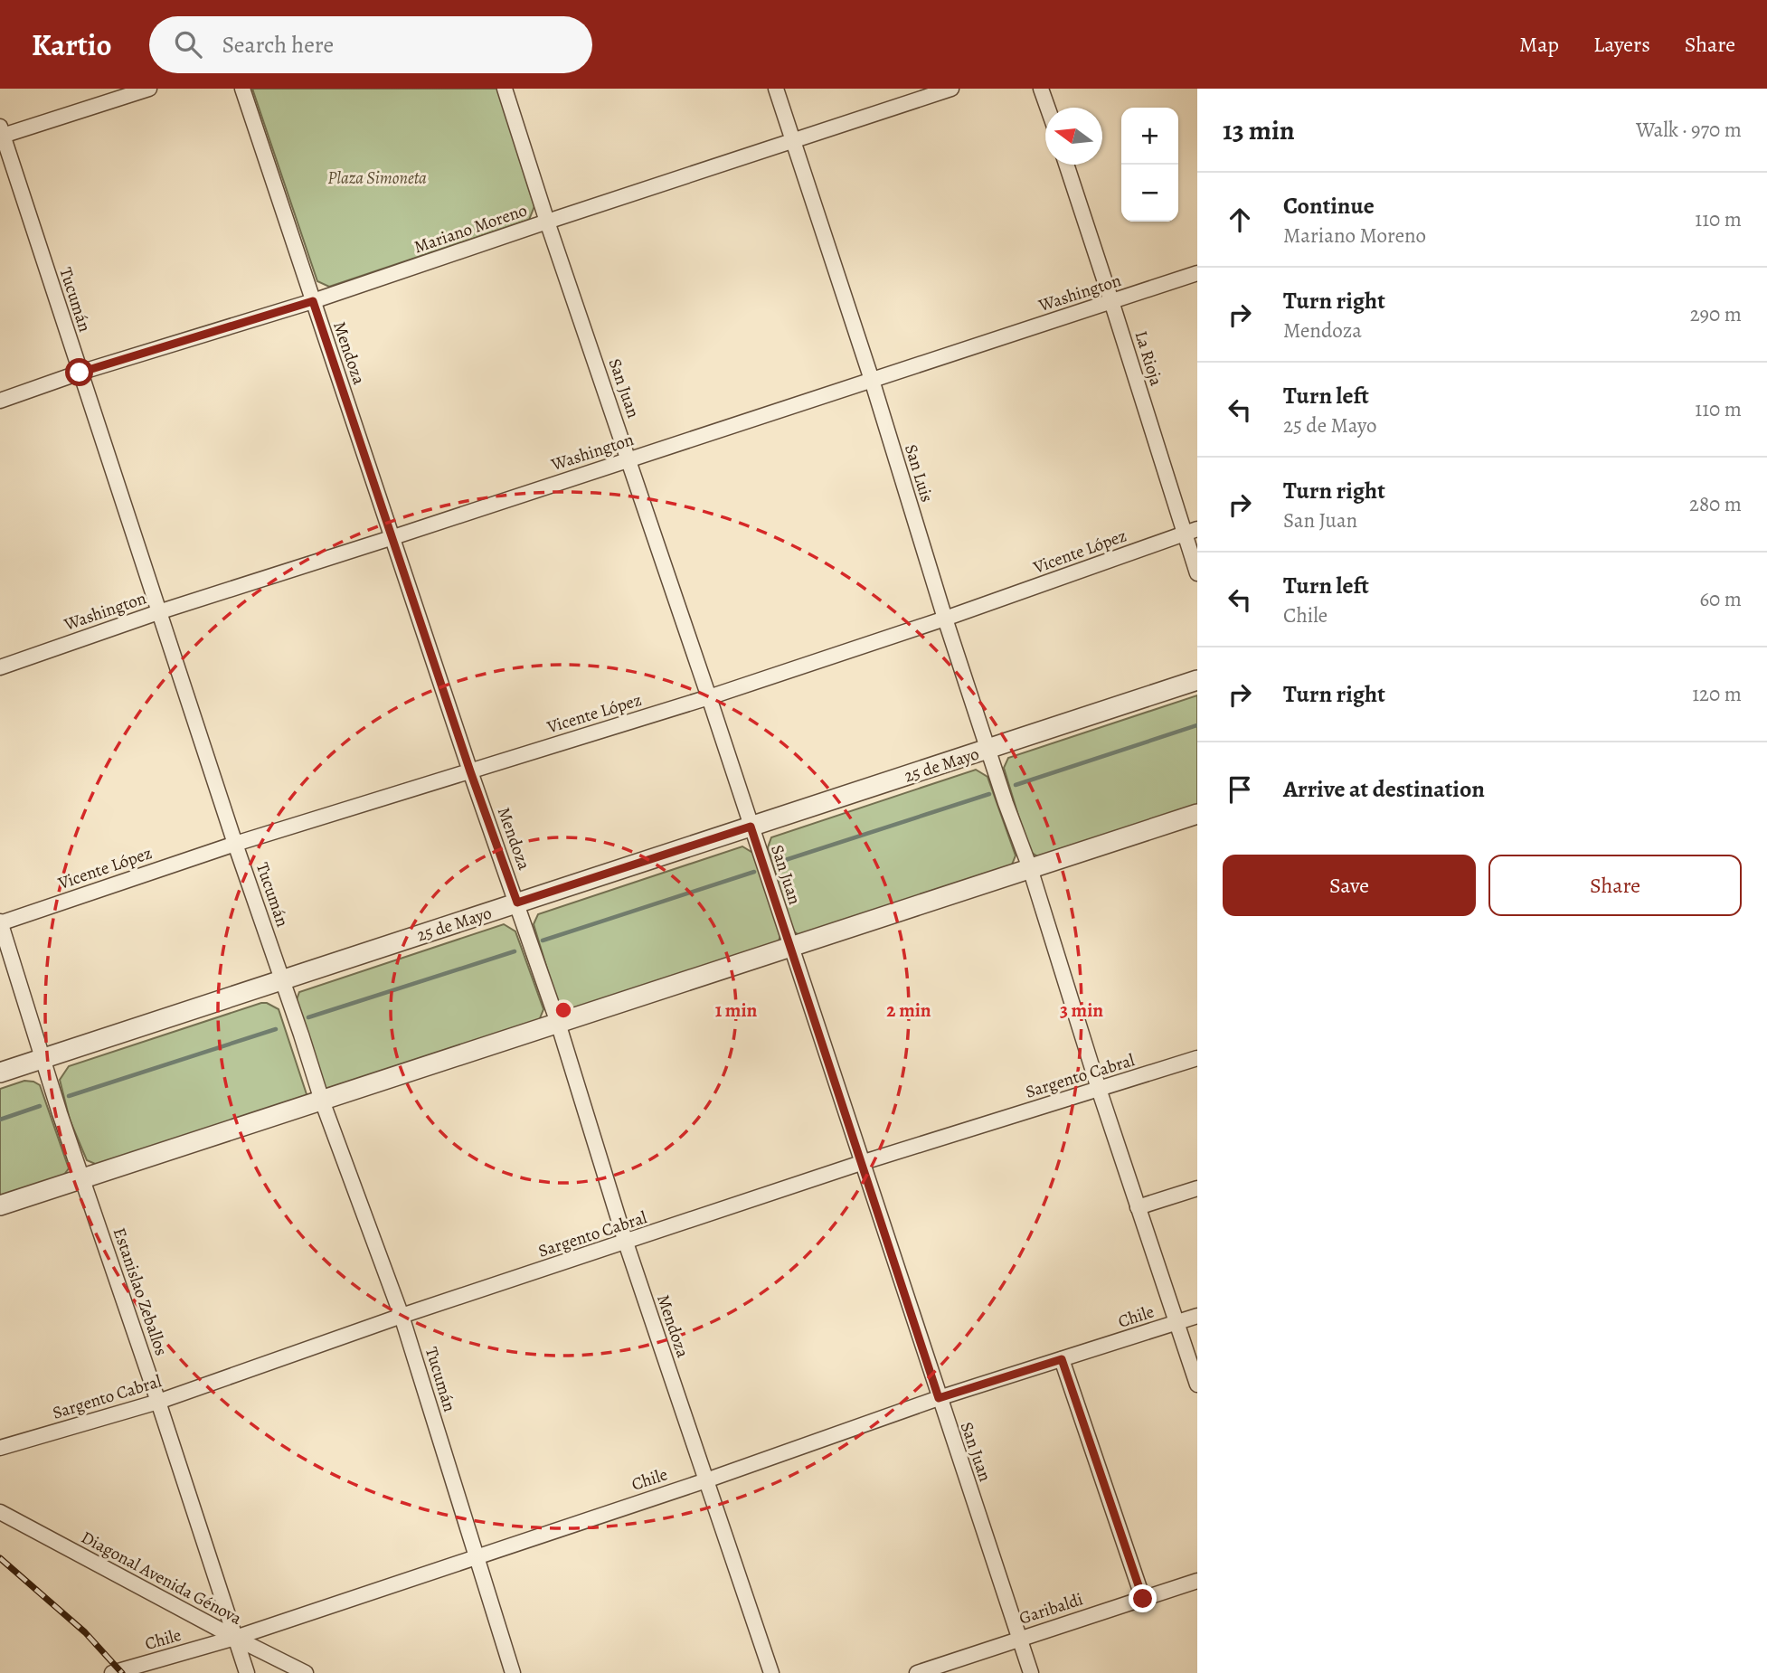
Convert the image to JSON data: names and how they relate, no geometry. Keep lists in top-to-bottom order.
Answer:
{
  "streets": {
    "street": [
      "Mariano Moreno",
      "Washington",
      "Tucumán",
      "Mendoza",
      "La Rioja",
      "San Juan",
      "San Luis",
      "Vicente López",
      "25 de Mayo",
      "Sargento Cabral",
      "Estanislao Zeballos",
      "Chile",
      "Diagonal Avenida Génova",
      "Garibaldi"
    ]
  },
  "crossings": [
    ["Mariano Moreno", "Tucumán"],
    ["Mariano Moreno", "Mendoza"],
    ["Mariano Moreno", "San Juan"],
    ["Mariano Moreno", "San Luis"],
    ["Washington", "Tucumán"],
    ["Washington", "Mendoza"],
    ["Washington", "La Rioja"],
    ["Washington", "San Juan"],
    ["Washington", "San Luis"],
    ["Tucumán", "Vicente López"],
    ["Tucumán", "25 de Mayo"],
    ["Tucumán", "Sargento Cabral"],
    ["Tucumán", "Chile"],
    ["Mendoza", "Vicente López"],
    ["Mendoza", "25 de Mayo"],
    ["Mendoza", "Sargento Cabral"],
    ["Mendoza", "Chile"],
    ["La Rioja", "Vicente López"],
    ["San Juan", "Vicente López"],
    ["San Juan", "25 de Mayo"],
    ["San Juan", "Sargento Cabral"],
    ["San Juan", "Chile"],
    ["San Juan", "Garibaldi"],
    ["San Luis", "Vicente López"],
    ["San Luis", "25 de Mayo"],
    ["San Luis", "Sargento Cabral"],
    ["San Luis", "Chile"],
    ["Vicente López", "Estanislao Zeballos"],
    ["25 de Mayo", "Estanislao Zeballos"],
    ["Sargento Cabral", "Estanislao Zeballos"],
    ["Estanislao Zeballos", "Chile"],
    ["Estanislao Zeballos", "Diagonal Avenida Génova"],
    ["Chile", "Diagonal Avenida Génova"]
  ],
  "parks": ["Plaza Simoneta"],
  "north": "left",
  "page": {
    "header": "Kartio",
    "search": "Search here",
    "nav": ["Map", "Layers", "Share"],
    "heading": ["13 min", "Walk · 970 m"],
    "map_buttons": ["+", "−"],
    "list": [
      ["Continue", "Mariano Moreno", "110 m"],
      ["Turn right", "Mendoza", "290 m"],
      ["Turn left", "25 de Mayo", "110 m"],
      ["Turn right", "San Juan", "280 m"],
      ["Turn left", "Chile", "60 m"],
      ["Turn right", "120 m"],
      "Arrive at destination"
    ],
    "buttons": ["Save", "Share"]
  },
  "rings": ["1 min", "2 min", "3 min"]
}
